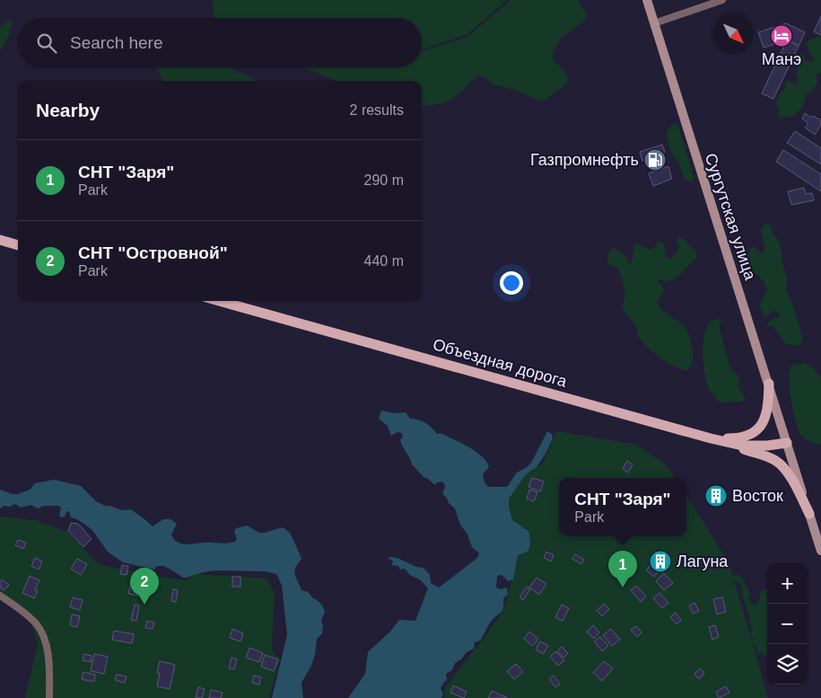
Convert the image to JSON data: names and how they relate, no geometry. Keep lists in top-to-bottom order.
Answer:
{
  "streets": {
    "main road": ["Сургутская улица", "Объездная дорога"]
  },
  "crossings": [
    ["Сургутская улица", "Объездная дорога"]
  ],
  "places": {
    "hotel": ["Манэ"],
    "fuel station": ["Газпромнефть"],
    "building": ["Восток", "Лагуна"]
  },
  "north": "bottom right",
  "page": {
    "search": "Search here",
    "heading": ["Nearby", "2 results"],
    "list": [
      {
        "mark": "1",
        "name": "СНТ \"Заря\"",
        "note": "Park",
        "value": "290 m"
      },
      {
        "mark": "2",
        "name": "СНТ \"Островной\"",
        "note": "Park",
        "value": "440 m"
      }
    ],
    "popup": ["СНТ \"Заря\"", "Park"],
    "pins": ["1", "2"],
    "map_buttons": ["+", "−"]
  }
}
